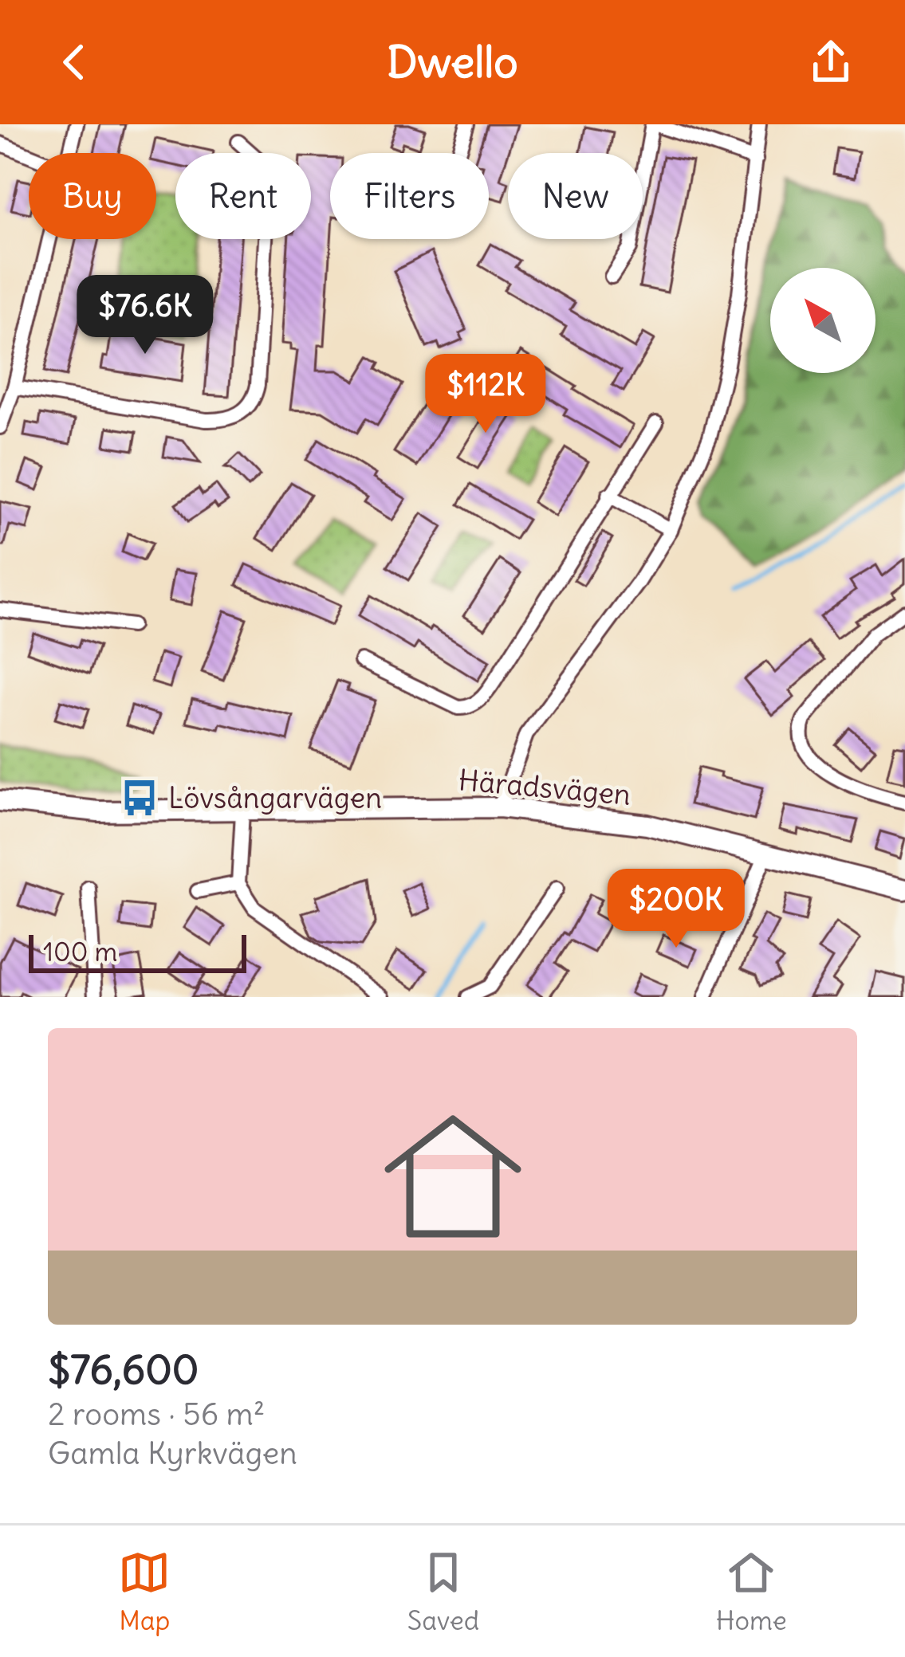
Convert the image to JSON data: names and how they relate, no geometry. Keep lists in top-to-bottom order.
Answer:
{
  "streets": {
    "street": ["Häradsvägen"]
  },
  "places": {
    "bus stop": ["Lövsångarvägen"]
  },
  "scale_bar": "100 m",
  "north": "top left",
  "page": {
    "header": "Dwello",
    "chip": [
      "Buy",
      "Rent",
      "Filters",
      "New"
    ],
    "price": ["$76.6K", "$112K", "$200K"],
    "scale": "100 m",
    "list": [
      {
        "name": "$76,600",
        "note": "2 rooms · 56 m² · Gamla Kyrkvägen"
      }
    ],
    "tabs": ["Map", "Saved", "Home"]
  }
}
